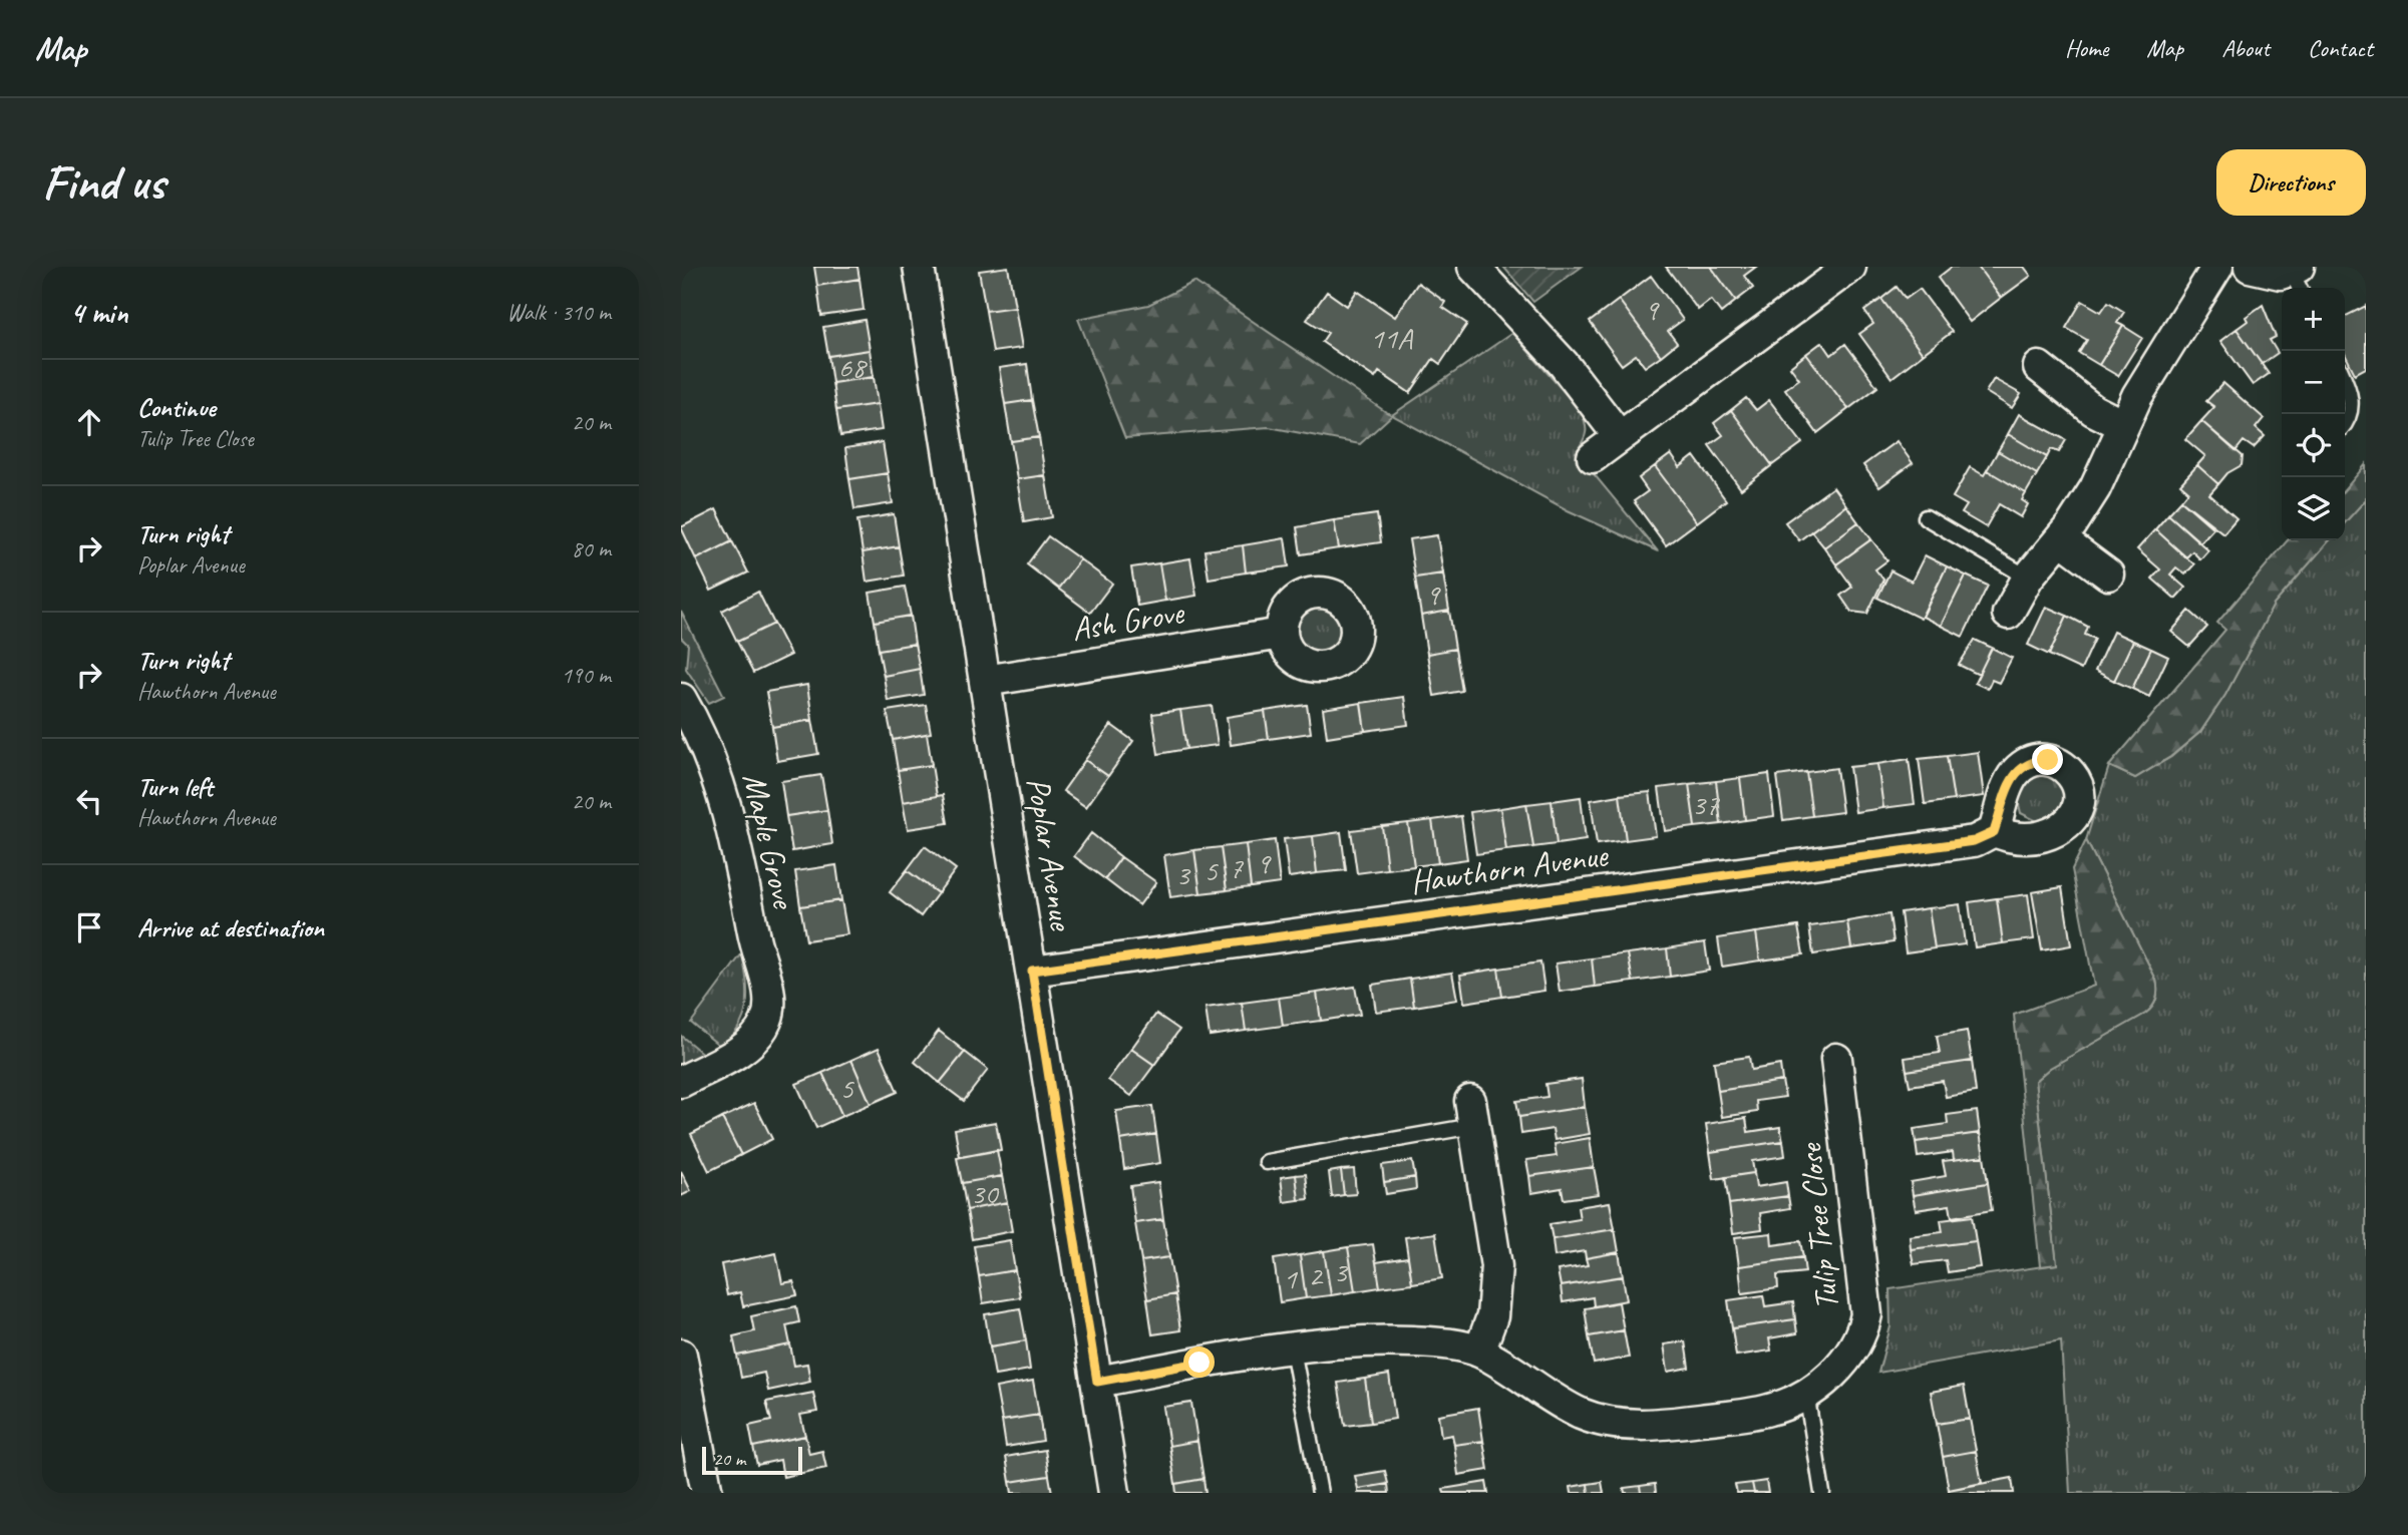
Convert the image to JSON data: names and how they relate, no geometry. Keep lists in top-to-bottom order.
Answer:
{
  "streets": {
    "street": [
      "Ash Grove",
      "Maple Grove",
      "Poplar Avenue",
      "Hawthorn Avenue",
      "Tulip Tree Close"
    ]
  },
  "crossings": [
    ["Ash Grove", "Poplar Avenue"],
    ["Poplar Avenue", "Hawthorn Avenue"],
    ["Poplar Avenue", "Tulip Tree Close"]
  ],
  "house_numbers": [
    "9",
    "11A",
    "68",
    "9",
    "37",
    "9",
    "7",
    "5",
    "3",
    "5",
    "30",
    "3",
    "2",
    "1"
  ],
  "scale_bar": "20 m",
  "page": {
    "header": "Map",
    "nav": [
      "Home",
      "Map",
      "About",
      "Contact"
    ],
    "buttons": "Directions",
    "title": "Find us",
    "heading": ["4 min", "Walk · 310 m"],
    "map_buttons": ["+", "−"],
    "list": [
      ["Continue", "Tulip Tree Close", "20 m"],
      ["Turn right", "Poplar Avenue", "80 m"],
      ["Turn right", "Hawthorn Avenue", "190 m"],
      ["Turn left", "Hawthorn Avenue", "20 m"],
      "Arrive at destination"
    ],
    "scale": "20 m"
  }
}
